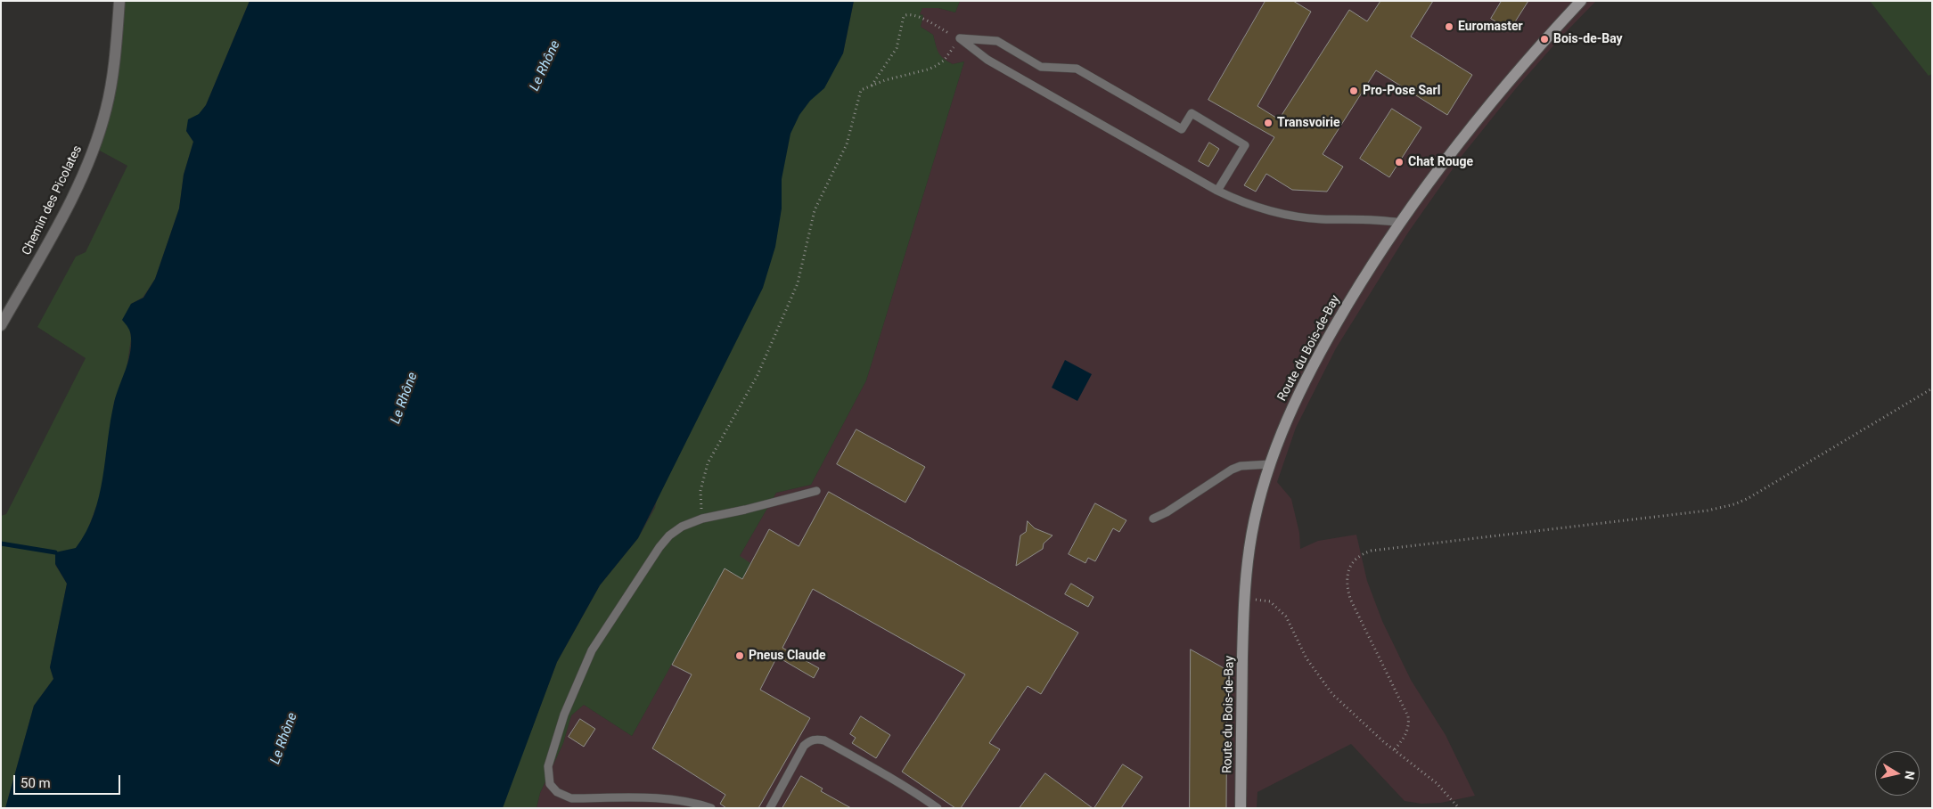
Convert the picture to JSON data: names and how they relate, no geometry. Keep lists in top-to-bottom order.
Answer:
{
  "streets": {
    "main road": ["Route du Bois-de-Bay"],
    "street": ["Chemin des Picolates"]
  },
  "water": ["Le Rhône"],
  "places": [
    "Euromaster",
    "Bois-de-Bay",
    "Pro-Pose Sarl",
    "Transvoirie",
    "Chat Rouge",
    "Pneus Claude"
  ],
  "scale_bar": "50 m",
  "north": "right"
}
